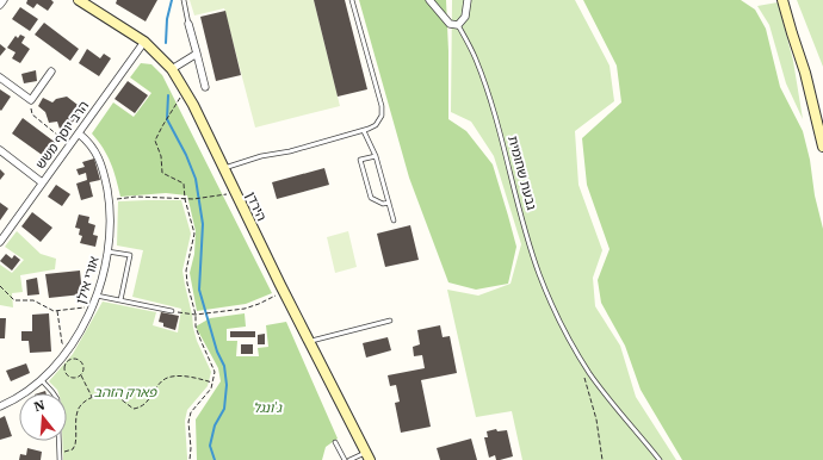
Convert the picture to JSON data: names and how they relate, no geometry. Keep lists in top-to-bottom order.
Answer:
{
  "streets": {
    "street": [
      "הרב יוסף משש",
      "גבעת שחומית",
      "הירדן",
      "אורי אילן"
    ]
  },
  "crossings": [
    ["הרב יוסף משש", "הירדן"],
    ["הרב יוסף משש", "אורי אילן"]
  ],
  "parks": ["פארק הזהב", "ג'ונגל"],
  "north": "top"
}
